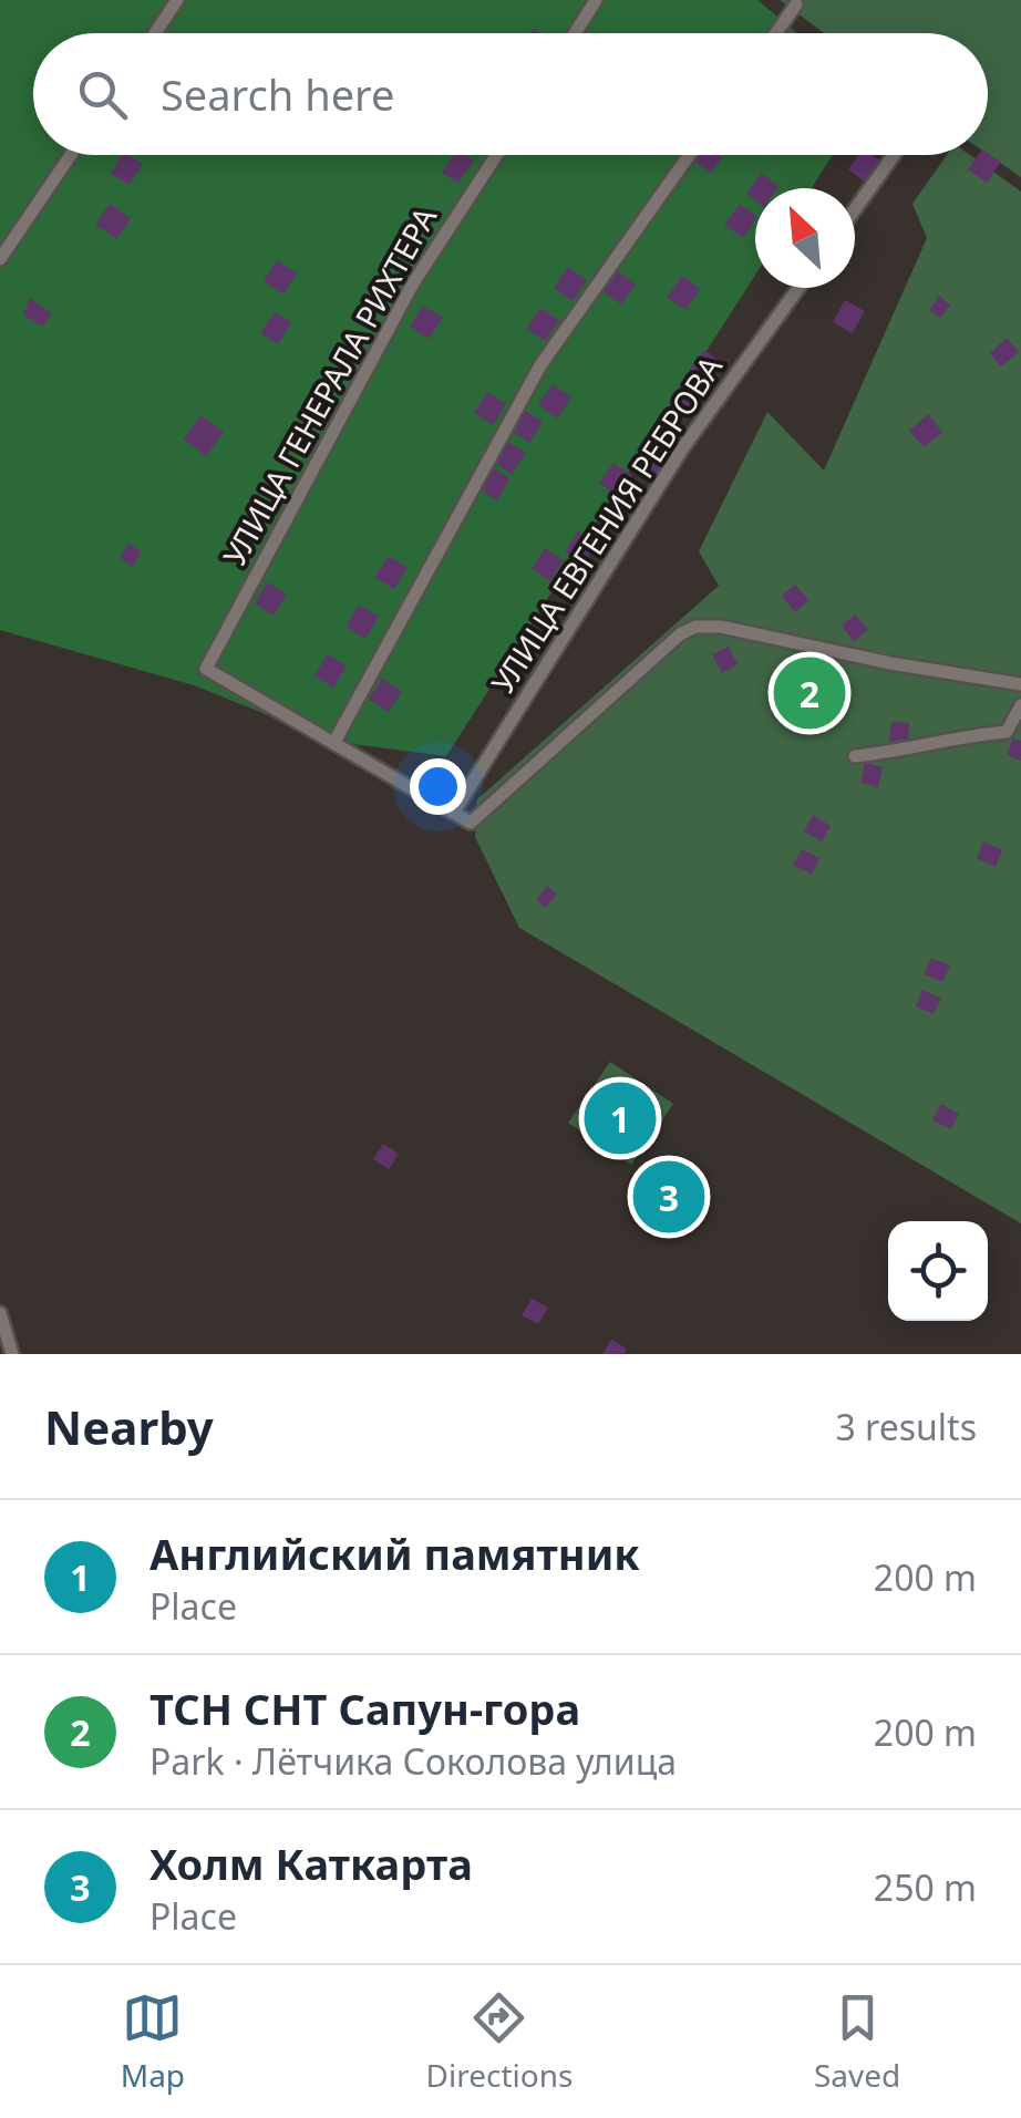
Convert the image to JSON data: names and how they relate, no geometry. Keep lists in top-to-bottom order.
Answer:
{
  "streets": {
    "street": ["УЛИЦА ГЕНЕРАЛА РИХТЕРА", "УЛИЦА ЕВГЕНИЯ РЕБРОВА"]
  },
  "north": "top left",
  "page": {
    "search": "Search here",
    "pins": ["2", "1", "3"],
    "heading": ["Nearby", "3 results"],
    "list": [
      {
        "mark": "1",
        "name": "Английский памятник",
        "note": "Place",
        "value": "200 m"
      },
      {
        "mark": "2",
        "name": "ТСН СНТ Сапун-гора",
        "note": "Park · Лётчика Соколова улица",
        "value": "200 m"
      },
      {
        "mark": "3",
        "name": "Холм Каткарта",
        "note": "Place",
        "value": "250 m"
      }
    ],
    "nav": ["Map", "Directions", "Saved"]
  }
}
